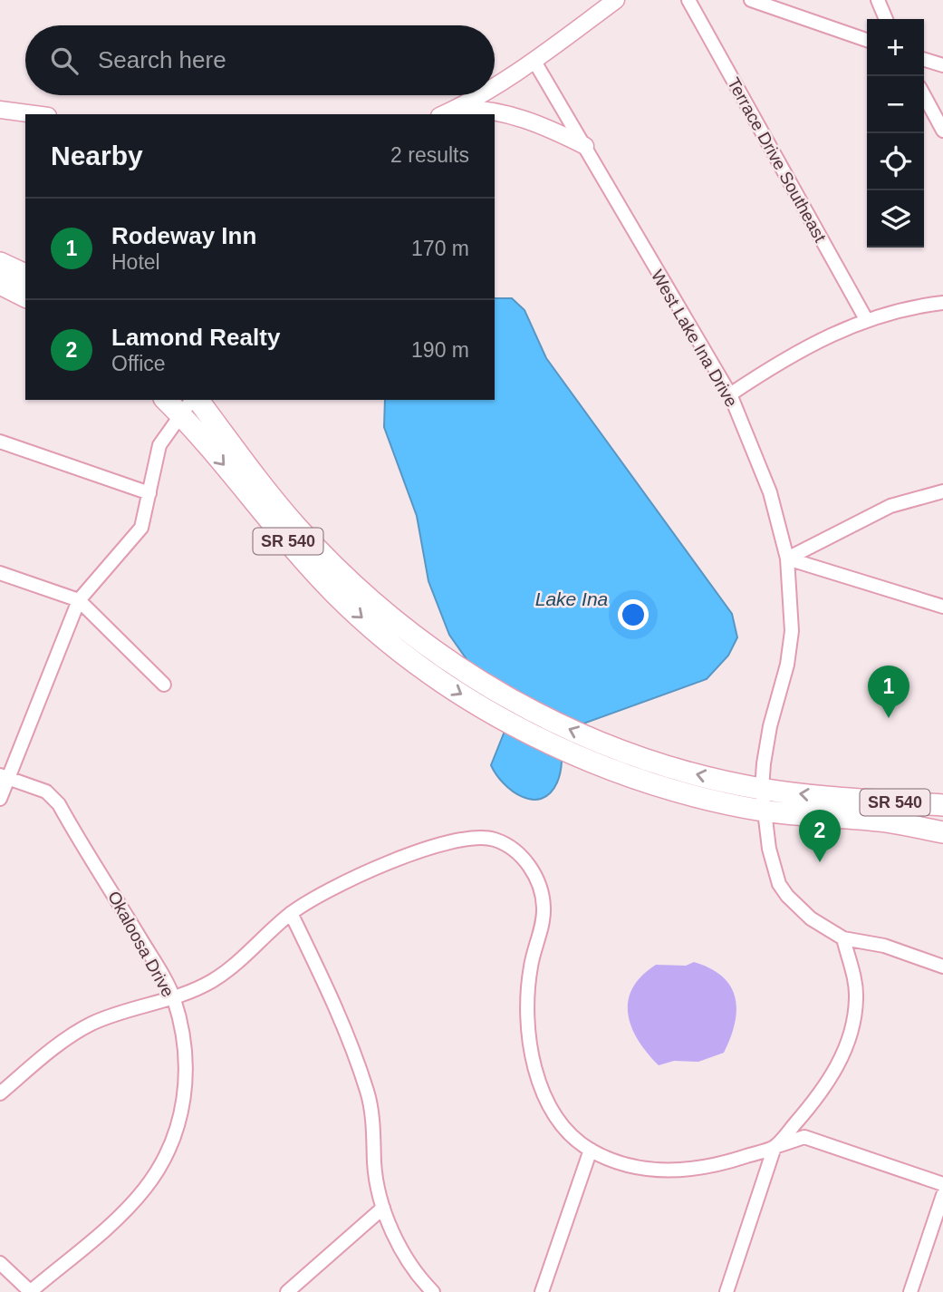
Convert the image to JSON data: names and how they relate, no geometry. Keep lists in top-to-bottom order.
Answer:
{
  "streets": {
    "main road": ["SR 540"],
    "street": ["Terrace Drive Southeast", "West Lake Ina Drive", "Okaloosa Drive"]
  },
  "crossings": [
    ["West Lake Ina Drive", "SR 540"]
  ],
  "water": ["Lake Ina"],
  "page": {
    "map_buttons": ["+", "−"],
    "search": "Search here",
    "heading": ["Nearby", "2 results"],
    "list": [
      {
        "mark": "1",
        "name": "Rodeway Inn",
        "note": "Hotel",
        "value": "170 m"
      },
      {
        "mark": "2",
        "name": "Lamond Realty",
        "note": "Office",
        "value": "190 m"
      }
    ],
    "pins": ["1", "2"]
  }
}
